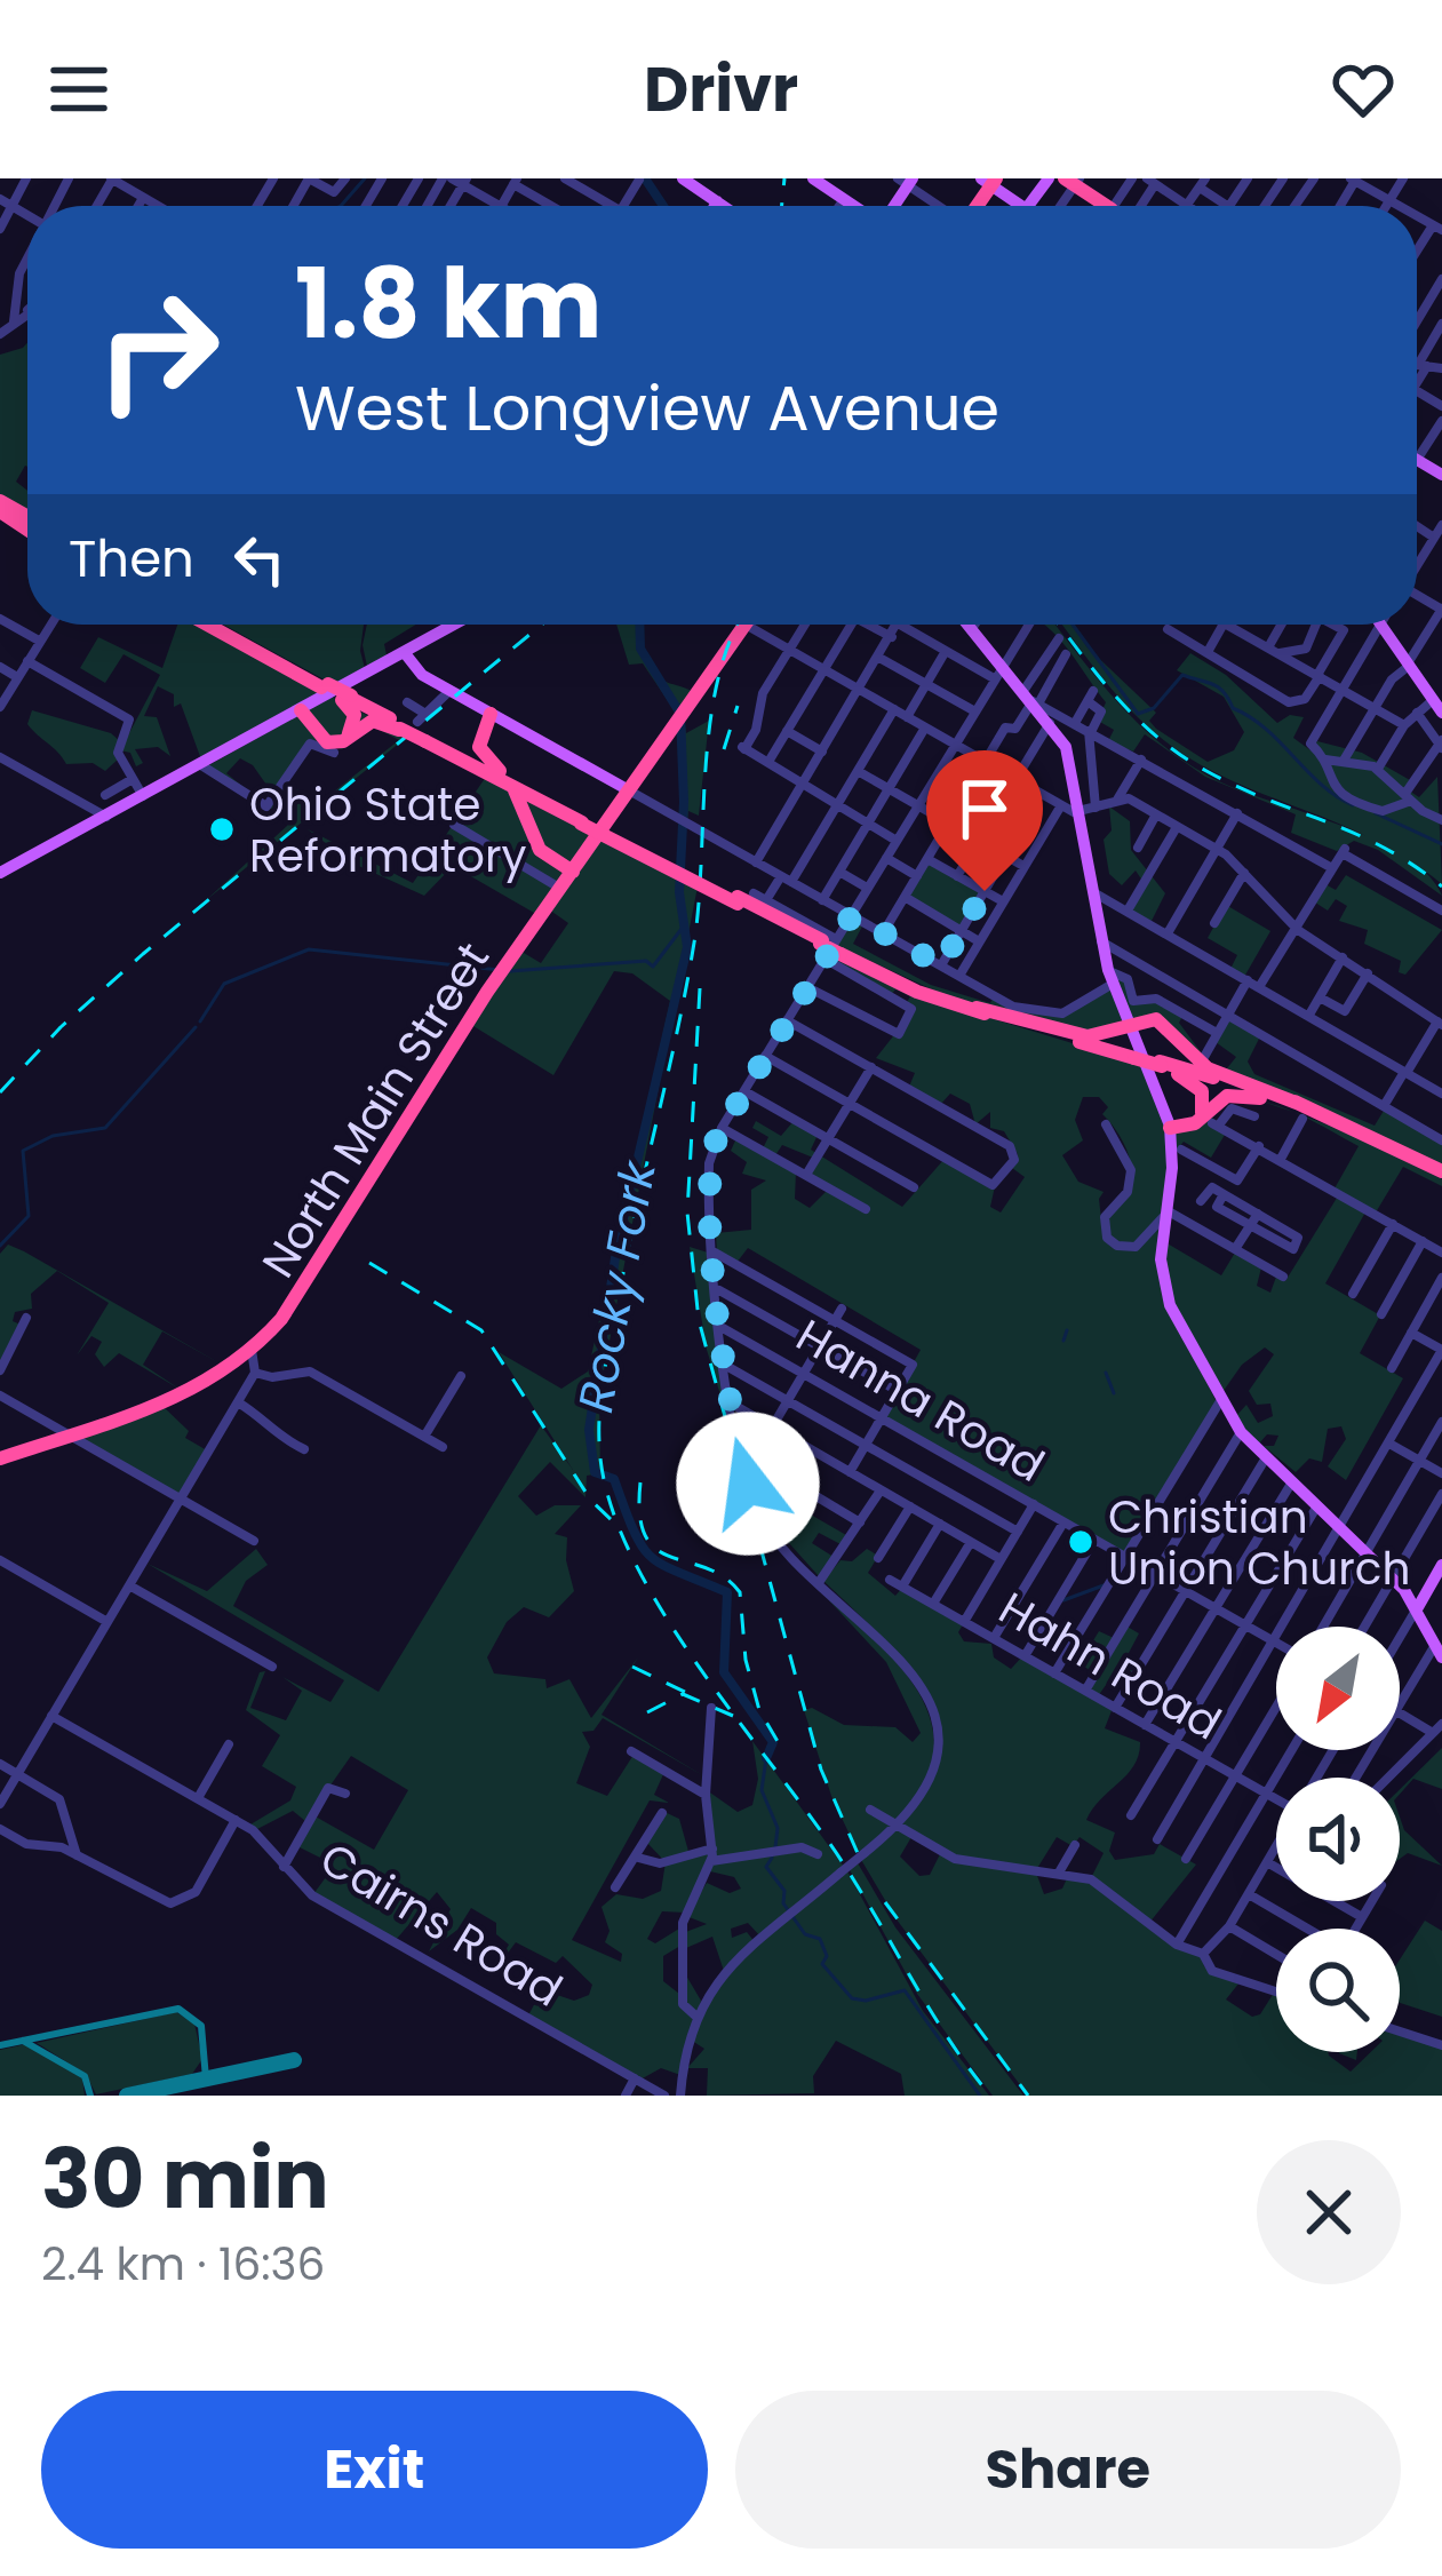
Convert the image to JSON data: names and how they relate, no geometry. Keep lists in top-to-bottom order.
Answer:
{
  "streets": {
    "highway": ["North Main Street"],
    "street": ["Hanna Road", "Hahn Road", "Cairns Road"]
  },
  "water": ["Rocky Fork"],
  "places": ["Ohio State Reformatory", "Christian Union Church"],
  "north": "bottom left",
  "page": {
    "header": "Drivr",
    "turn": ["1.8 km", "West Longview Avenue"],
    "then": "Then",
    "heading": ["30 min", "2.4 km · 16:36"],
    "buttons": ["Exit", "Share"]
  }
}
